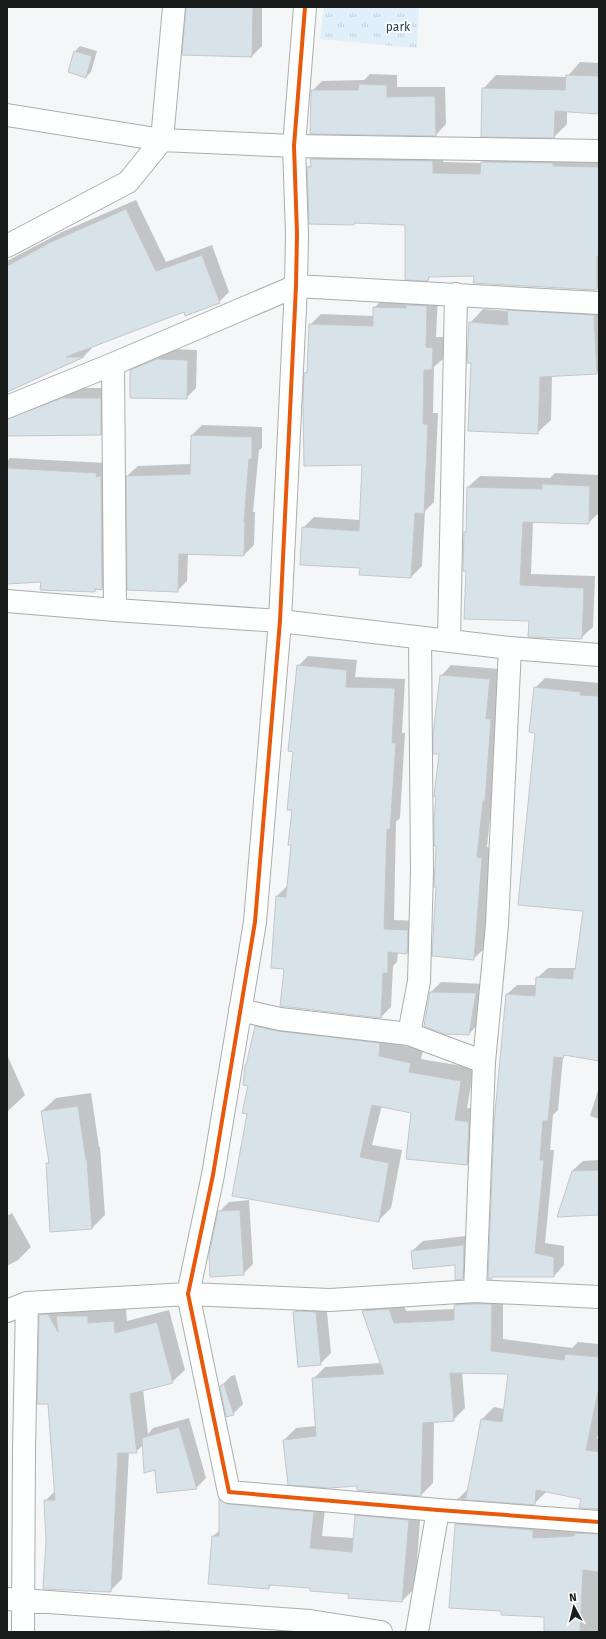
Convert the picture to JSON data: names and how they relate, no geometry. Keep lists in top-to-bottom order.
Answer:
{
  "parks": ["park"],
  "north": "top"
}
